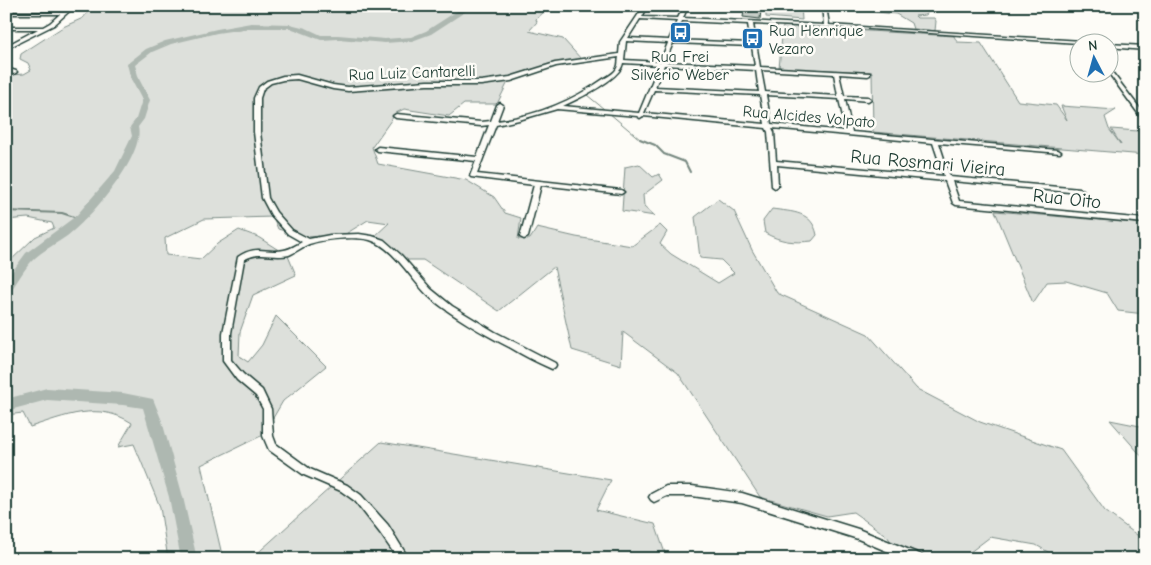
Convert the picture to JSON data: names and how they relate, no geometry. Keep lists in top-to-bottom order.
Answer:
{
  "streets": {
    "street": [
      "Rua Luiz Cantarelli",
      "Rua Alcides Volpato",
      "Rua Rosmari Vieira",
      "Rua Oito"
    ]
  },
  "crossings": [
    ["Rua Rosmari Vieira", "Rua Oito"]
  ],
  "places": {
    "bus stop": ["Rua Frei Silvério Weber", "Rua Henrique Vezaro"]
  },
  "north": "top"
}
